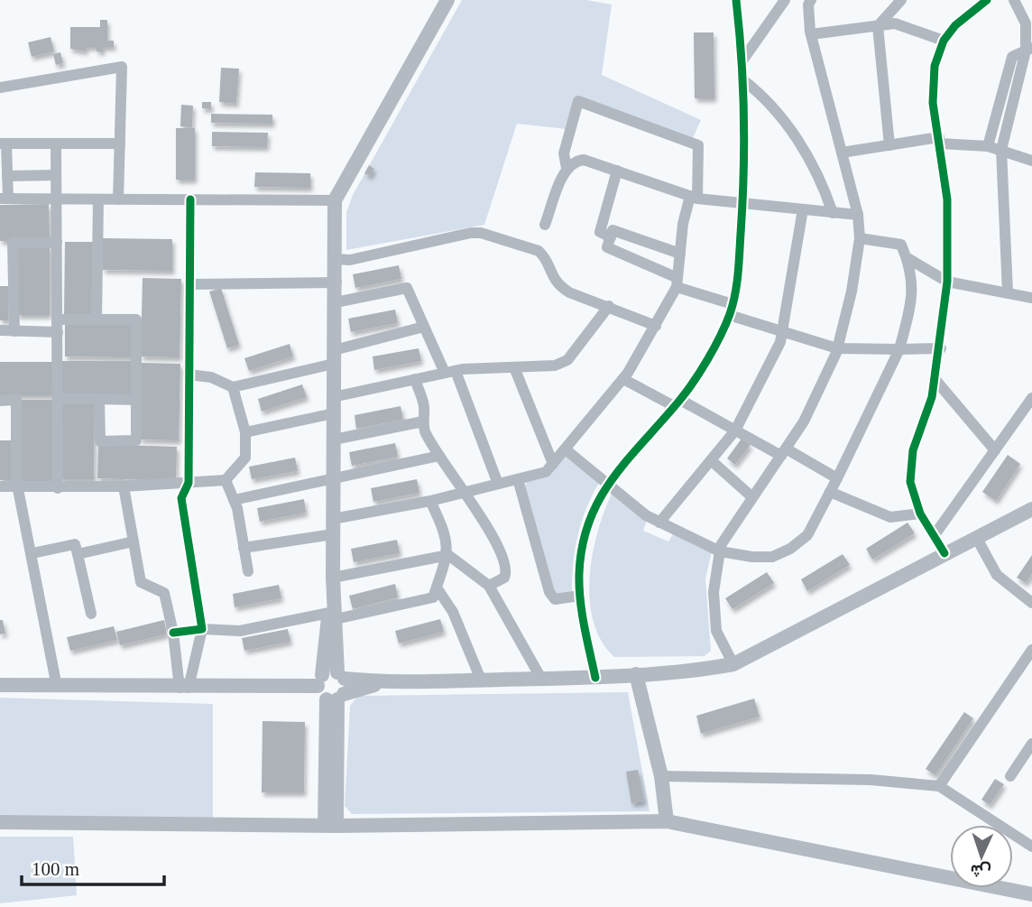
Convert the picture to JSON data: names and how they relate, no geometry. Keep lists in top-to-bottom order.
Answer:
{
  "scale_bar": "100 m",
  "north": "bottom"
}
